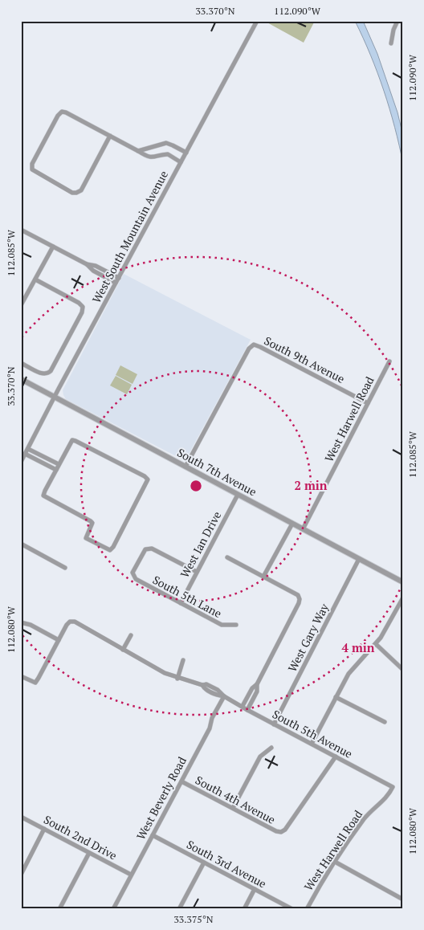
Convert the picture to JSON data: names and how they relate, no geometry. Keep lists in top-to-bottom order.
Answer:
{
  "streets": {
    "street": [
      "West South Mountain Avenue",
      "South 9th Avenue",
      "West Harwell Road",
      "South 7th Avenue",
      "West Ian Drive",
      "South 5th Lane",
      "West Gary Way",
      "South 5th Avenue",
      "West Beverly Road",
      "South 4th Avenue",
      "South 2nd Drive",
      "South 3rd Avenue"
    ]
  },
  "crossings": [
    ["West South Mountain Avenue", "South 7th Avenue"],
    ["South 9th Avenue", "West Harwell Road"],
    ["South 9th Avenue", "South 7th Avenue"],
    ["West Harwell Road", "South 7th Avenue"],
    ["West Harwell Road", "South 5th Avenue"],
    ["South 7th Avenue", "West Ian Drive"],
    ["South 7th Avenue", "West Gary Way"],
    ["West Ian Drive", "South 5th Lane"],
    ["West Gary Way", "South 5th Avenue"],
    ["South 5th Avenue", "West Beverly Road"],
    ["South 5th Avenue", "South 4th Avenue"],
    ["West Beverly Road", "South 4th Avenue"],
    ["West Beverly Road", "South 2nd Drive"],
    ["West Beverly Road", "South 3rd Avenue"]
  ],
  "coordinates": [
    "33.370°N",
    "112.090°W",
    "112.085°W",
    "112.080°W",
    "33.375°N"
  ],
  "rings": ["2 min", "4 min"]
}
